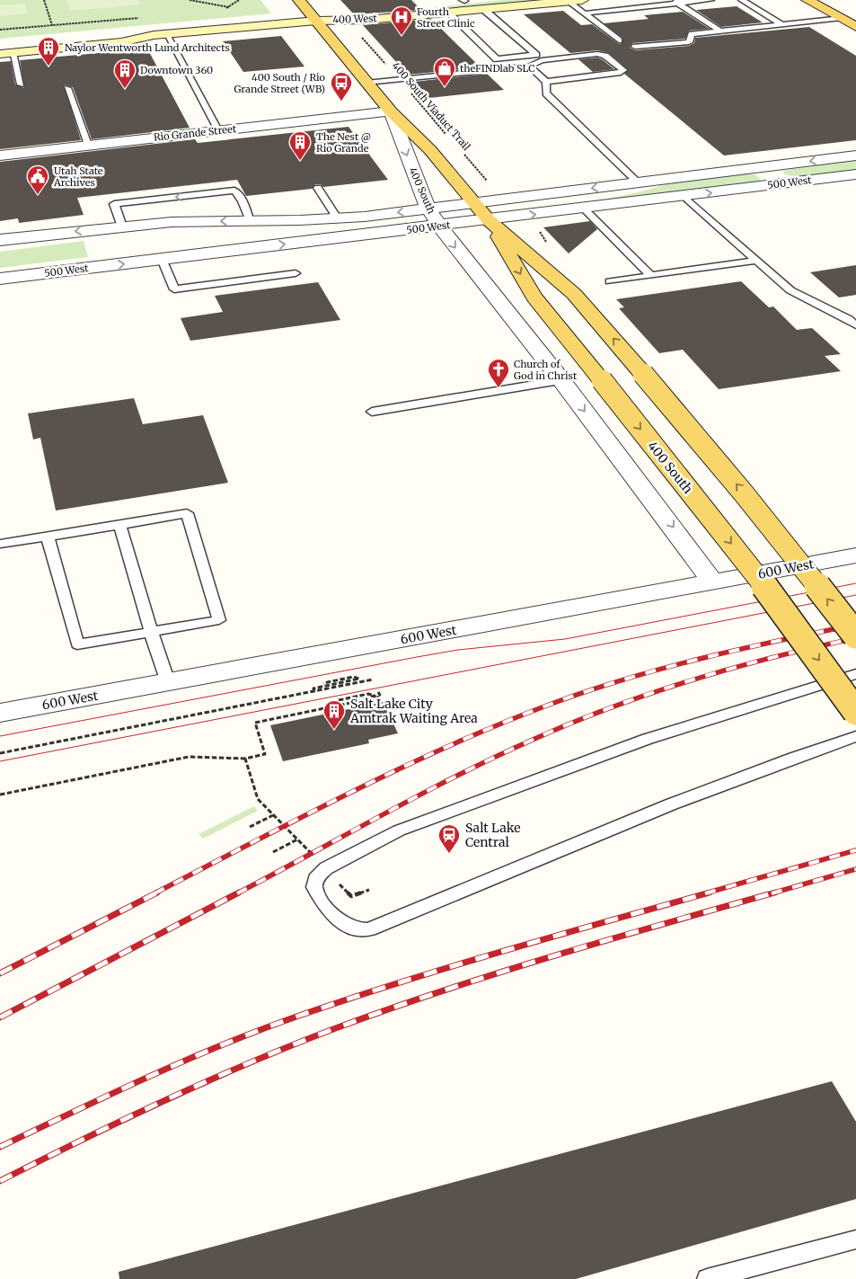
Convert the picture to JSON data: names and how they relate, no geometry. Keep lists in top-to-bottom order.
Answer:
{
  "streets": {
    "main road": ["400 South"],
    "street": [
      "400 West",
      "Rio Grande Street",
      "500 West",
      "600 West"
    ],
    "path": ["400 South Viaduct Trail"]
  },
  "crossings": [
    ["400 West", "400 South"],
    ["Rio Grande Street", "400 South"],
    ["500 West", "400 South"],
    ["400 South", "600 West"]
  ],
  "places": {
    "hospital": ["Fourth Street Clinic"],
    "building": [
      "Naylor Wentworth Lund Architects",
      "Downtown 360",
      "The Nest @ Rio Grande",
      "Salt Lake City Amtrak Waiting Area"
    ],
    "shop": ["theFINDlab SLC"],
    "bus stop": ["400 South / Rio Grande Street (WB)"],
    "public building": ["Utah State Archives"],
    "church": ["Church of God in Christ"],
    "station": ["Salt Lake Central"]
  }
}
